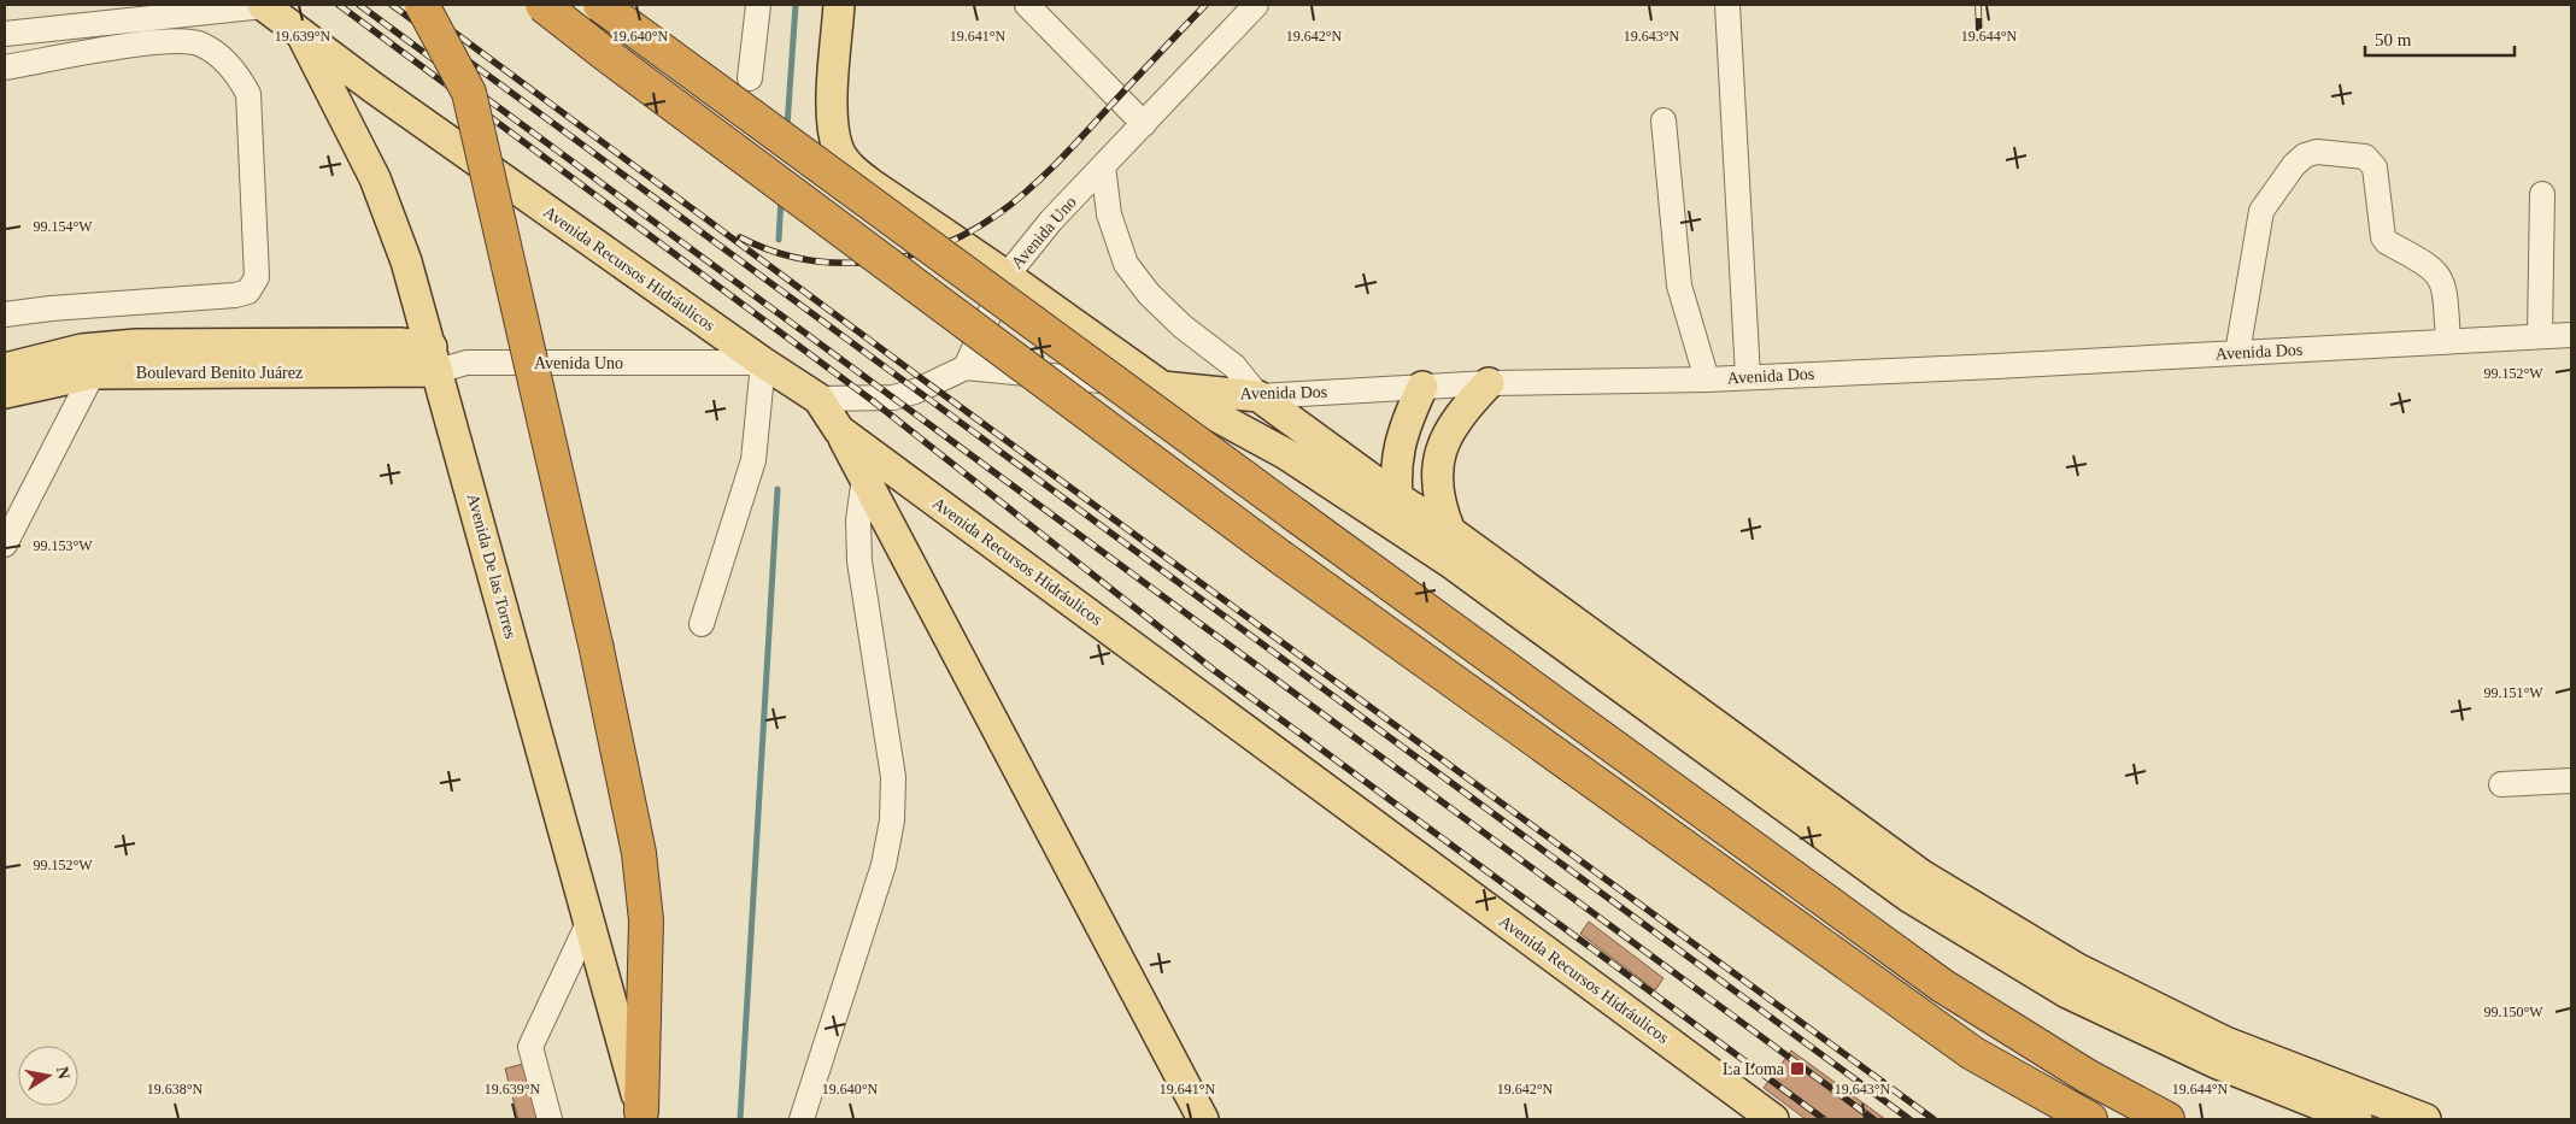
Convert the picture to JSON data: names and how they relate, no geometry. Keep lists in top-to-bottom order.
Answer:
{
  "streets": {
    "main road": [
      "Avenida Recursos Hidráulicos",
      "Avenida Dos",
      "Boulevard Benito Juárez",
      "Avenida De las Torres"
    ],
    "street": ["Avenida Uno"]
  },
  "crossings": [
    ["Avenida Uno", "Avenida Recursos Hidráulicos"],
    ["Avenida Uno", "Avenida Dos"],
    ["Avenida Uno", "Boulevard Benito Juárez"],
    ["Avenida Uno", "Avenida De las Torres"],
    ["Avenida Recursos Hidráulicos", "Avenida De las Torres"],
    ["Boulevard Benito Juárez", "Avenida De las Torres"]
  ],
  "places": {
    "transit": ["La Loma"]
  },
  "scale_bar": "50 m",
  "north": "right",
  "coordinates": [
    "19.639°N",
    "19.640°N",
    "19.641°N",
    "19.642°N",
    "19.643°N",
    "19.644°N",
    "99.154°W",
    "99.152°W",
    "99.153°W",
    "99.151°W",
    "99.150°W",
    "19.638°N"
  ]
}
